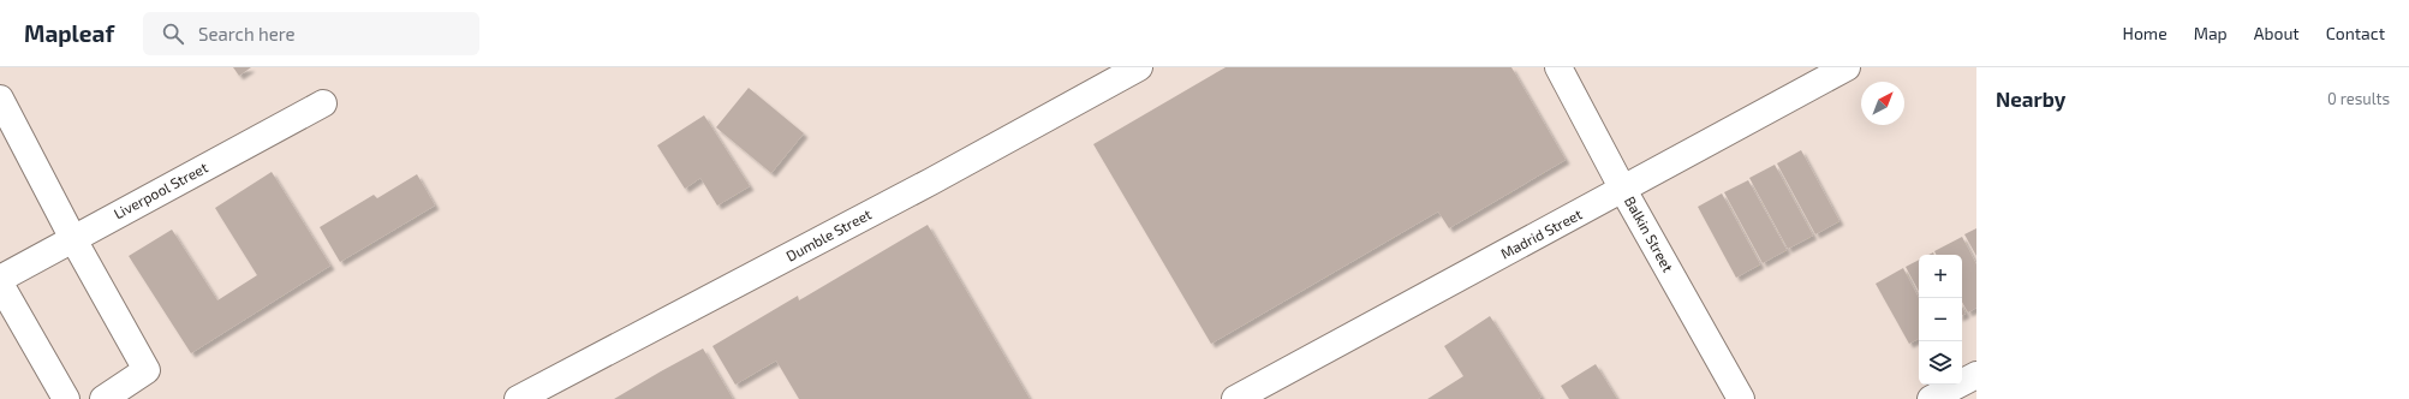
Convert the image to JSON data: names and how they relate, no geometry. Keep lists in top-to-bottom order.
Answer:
{
  "streets": {
    "street": [
      "Liverpool Street",
      "Madrid Street",
      "Balkin Street",
      "Dumble Street"
    ]
  },
  "crossings": [
    ["Madrid Street", "Balkin Street"]
  ],
  "north": "top right",
  "page": {
    "header": "Mapleaf",
    "search": "Search here",
    "nav": [
      "Home",
      "Map",
      "About",
      "Contact"
    ],
    "heading": ["Nearby", "0 results"],
    "map_buttons": ["+", "−"]
  }
}
